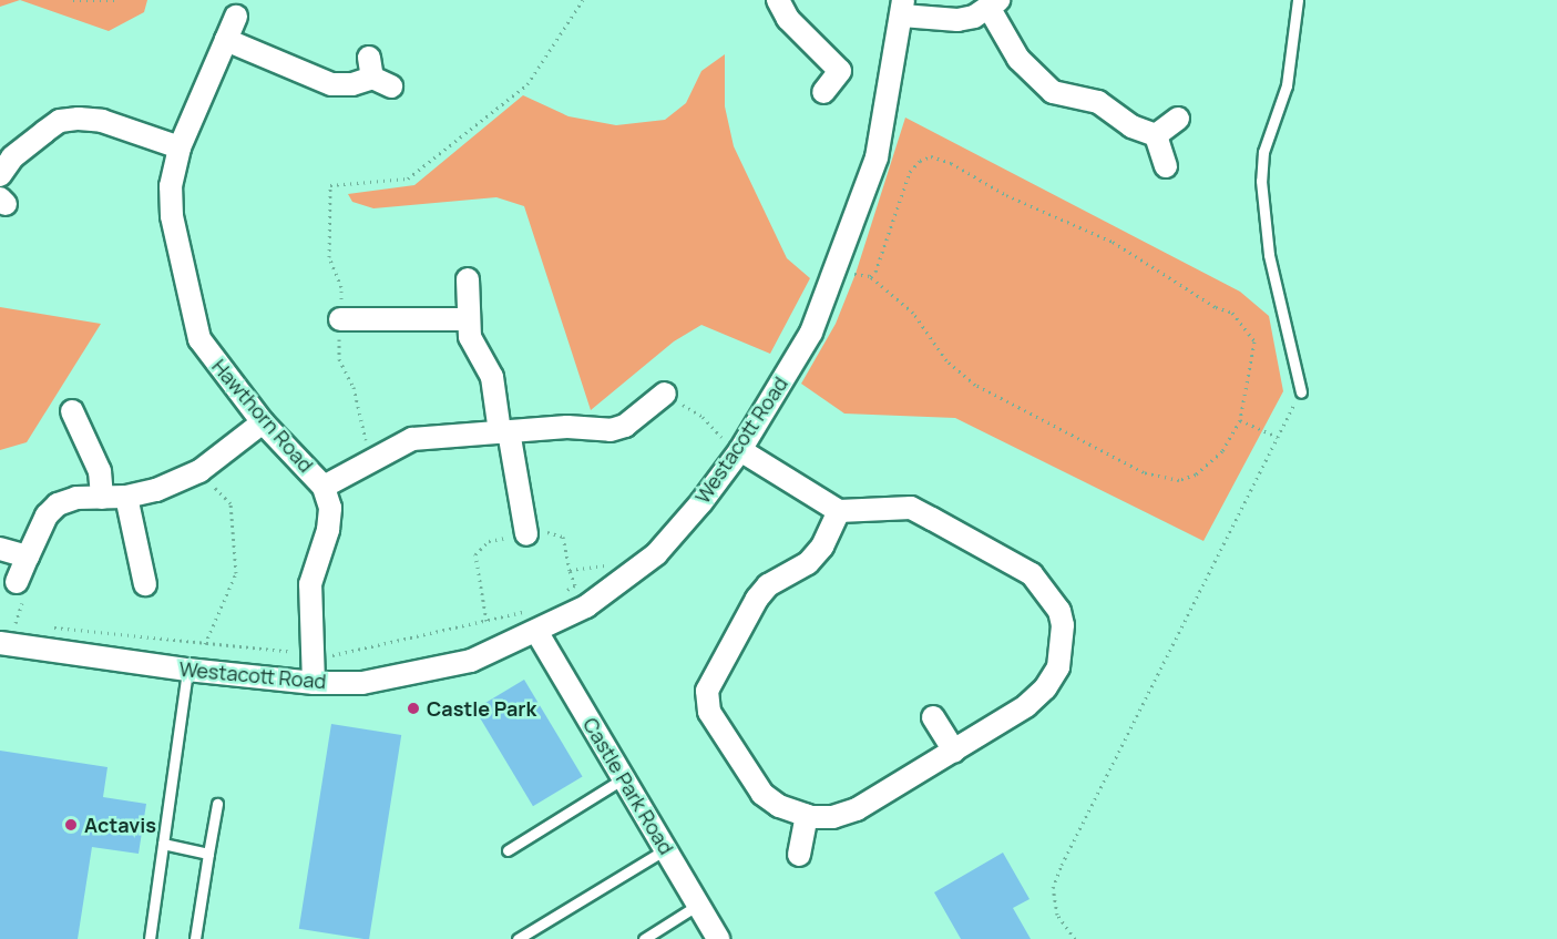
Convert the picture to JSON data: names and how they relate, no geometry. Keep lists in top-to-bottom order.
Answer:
{
  "streets": {
    "street": ["Hawthorn Road", "Westacott Road", "Castle Park Road"]
  },
  "crossings": [
    ["Hawthorn Road", "Westacott Road"],
    ["Westacott Road", "Castle Park Road"]
  ],
  "places": ["Castle Park", "Actavis"]
}
